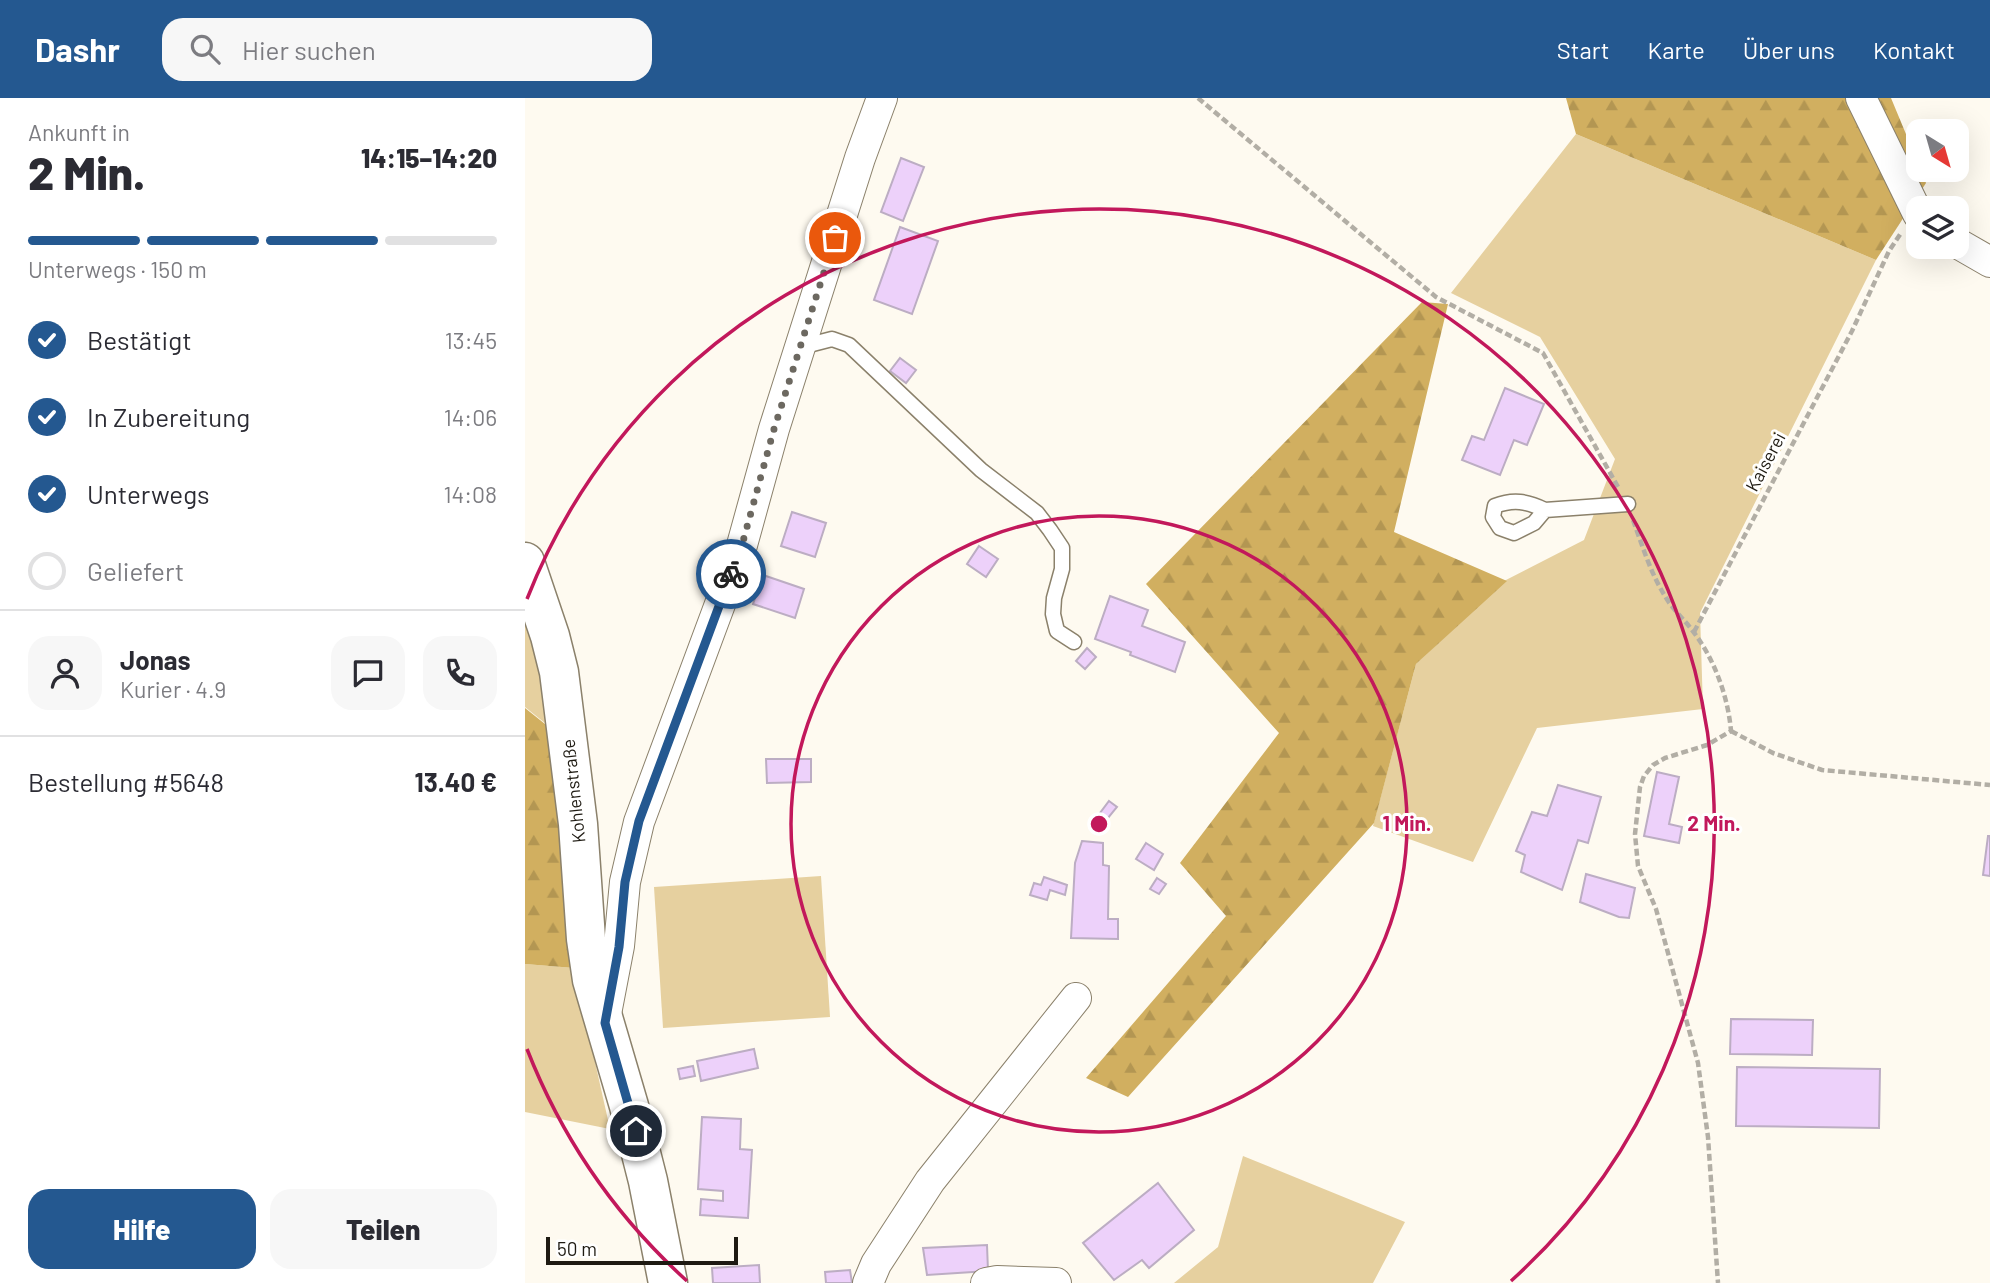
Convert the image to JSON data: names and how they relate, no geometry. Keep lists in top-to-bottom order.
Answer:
{
  "streets": {
    "street": ["Kohlenstraße"],
    "path": ["Kaiserei"]
  },
  "scale_bar": "50 m",
  "north": "bottom right",
  "page": {
    "header": "Dashr",
    "search": "Hier suchen",
    "nav": [
      "Start",
      "Karte",
      "Über uns",
      "Kontakt"
    ],
    "heading": ["2 Min.", "Ankunft in", "14:15–14:20"],
    "panel": [
      "Jonas",
      "Kurier · 4.9",
      "Bestellung #5648",
      "13.40 €"
    ],
    "bar": "Unterwegs · 150 m",
    "list": [
      ["Bestätigt", "13:45"],
      ["In Zubereitung", "14:06"],
      ["Unterwegs", "14:08"],
      "Geliefert"
    ],
    "buttons": ["Hilfe", "Teilen"],
    "scale": "50 m"
  },
  "rings": ["1 Min.", "2 Min."]
}
